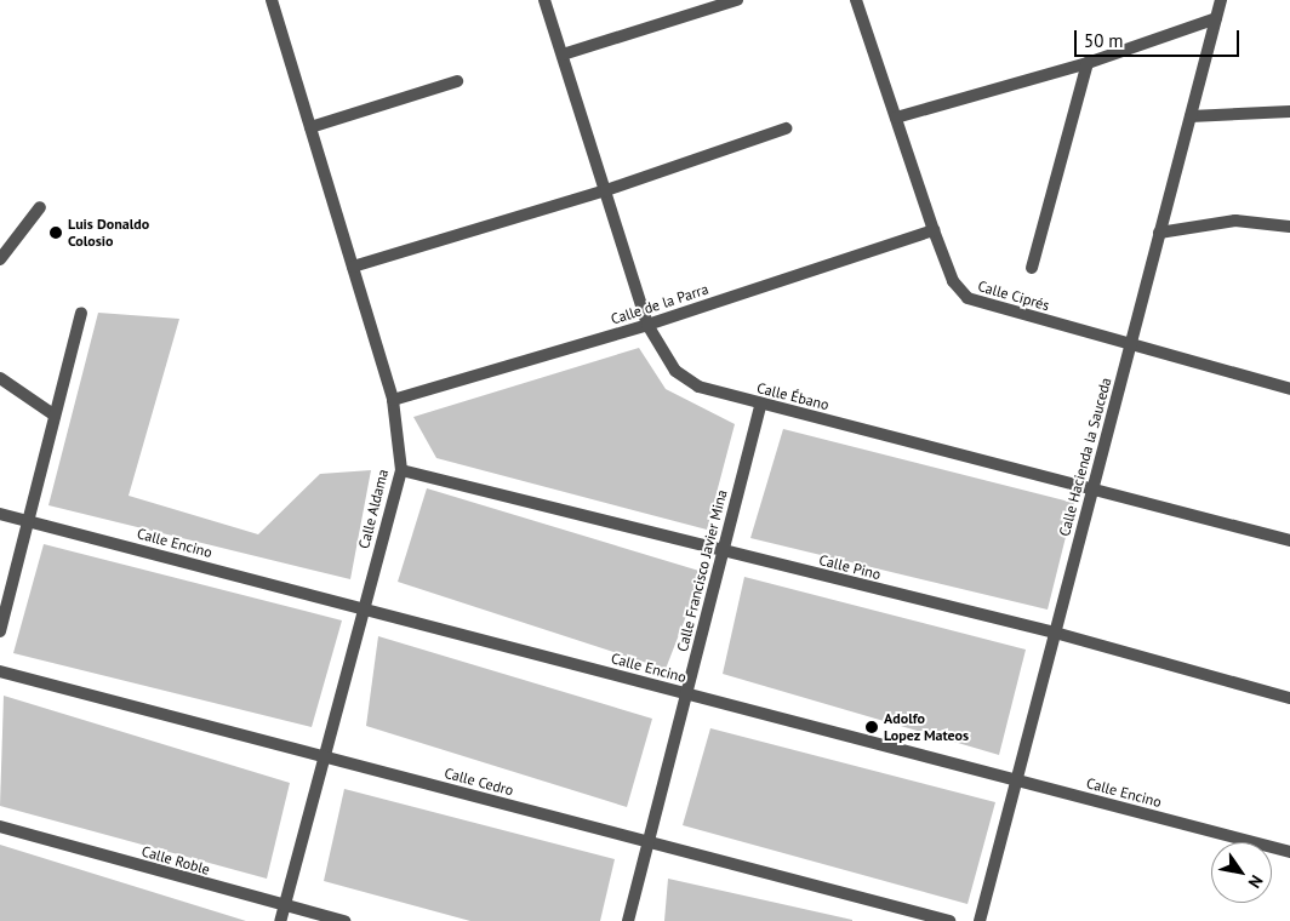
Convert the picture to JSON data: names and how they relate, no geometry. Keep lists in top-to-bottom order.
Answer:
{
  "streets": {
    "street": [
      "Calle Ciprés",
      "Calle de la Parra",
      "Calle Ébano",
      "Calle Hacienda la Sauceda",
      "Calle Aldama",
      "Calle Encino",
      "Calle Pino",
      "Calle Francisco Javier Mina",
      "Calle Cedro",
      "Calle Roble"
    ]
  },
  "crossings": [
    ["Calle Ciprés", "Calle de la Parra"],
    ["Calle Ciprés", "Calle Hacienda la Sauceda"],
    ["Calle de la Parra", "Calle Ébano"],
    ["Calle de la Parra", "Calle Aldama"],
    ["Calle Ébano", "Calle Hacienda la Sauceda"],
    ["Calle Ébano", "Calle Francisco Javier Mina"],
    ["Calle Hacienda la Sauceda", "Calle Encino"],
    ["Calle Hacienda la Sauceda", "Calle Pino"],
    ["Calle Aldama", "Calle Encino"],
    ["Calle Aldama", "Calle Pino"],
    ["Calle Aldama", "Calle Cedro"],
    ["Calle Aldama", "Calle Roble"],
    ["Calle Encino", "Calle Francisco Javier Mina"],
    ["Calle Pino", "Calle Francisco Javier Mina"],
    ["Calle Francisco Javier Mina", "Calle Cedro"]
  ],
  "places": ["Luis Donaldo Colosio", "Adolfo Lopez Mateos"],
  "scale_bar": "50 m",
  "north": "bottom right"
}
